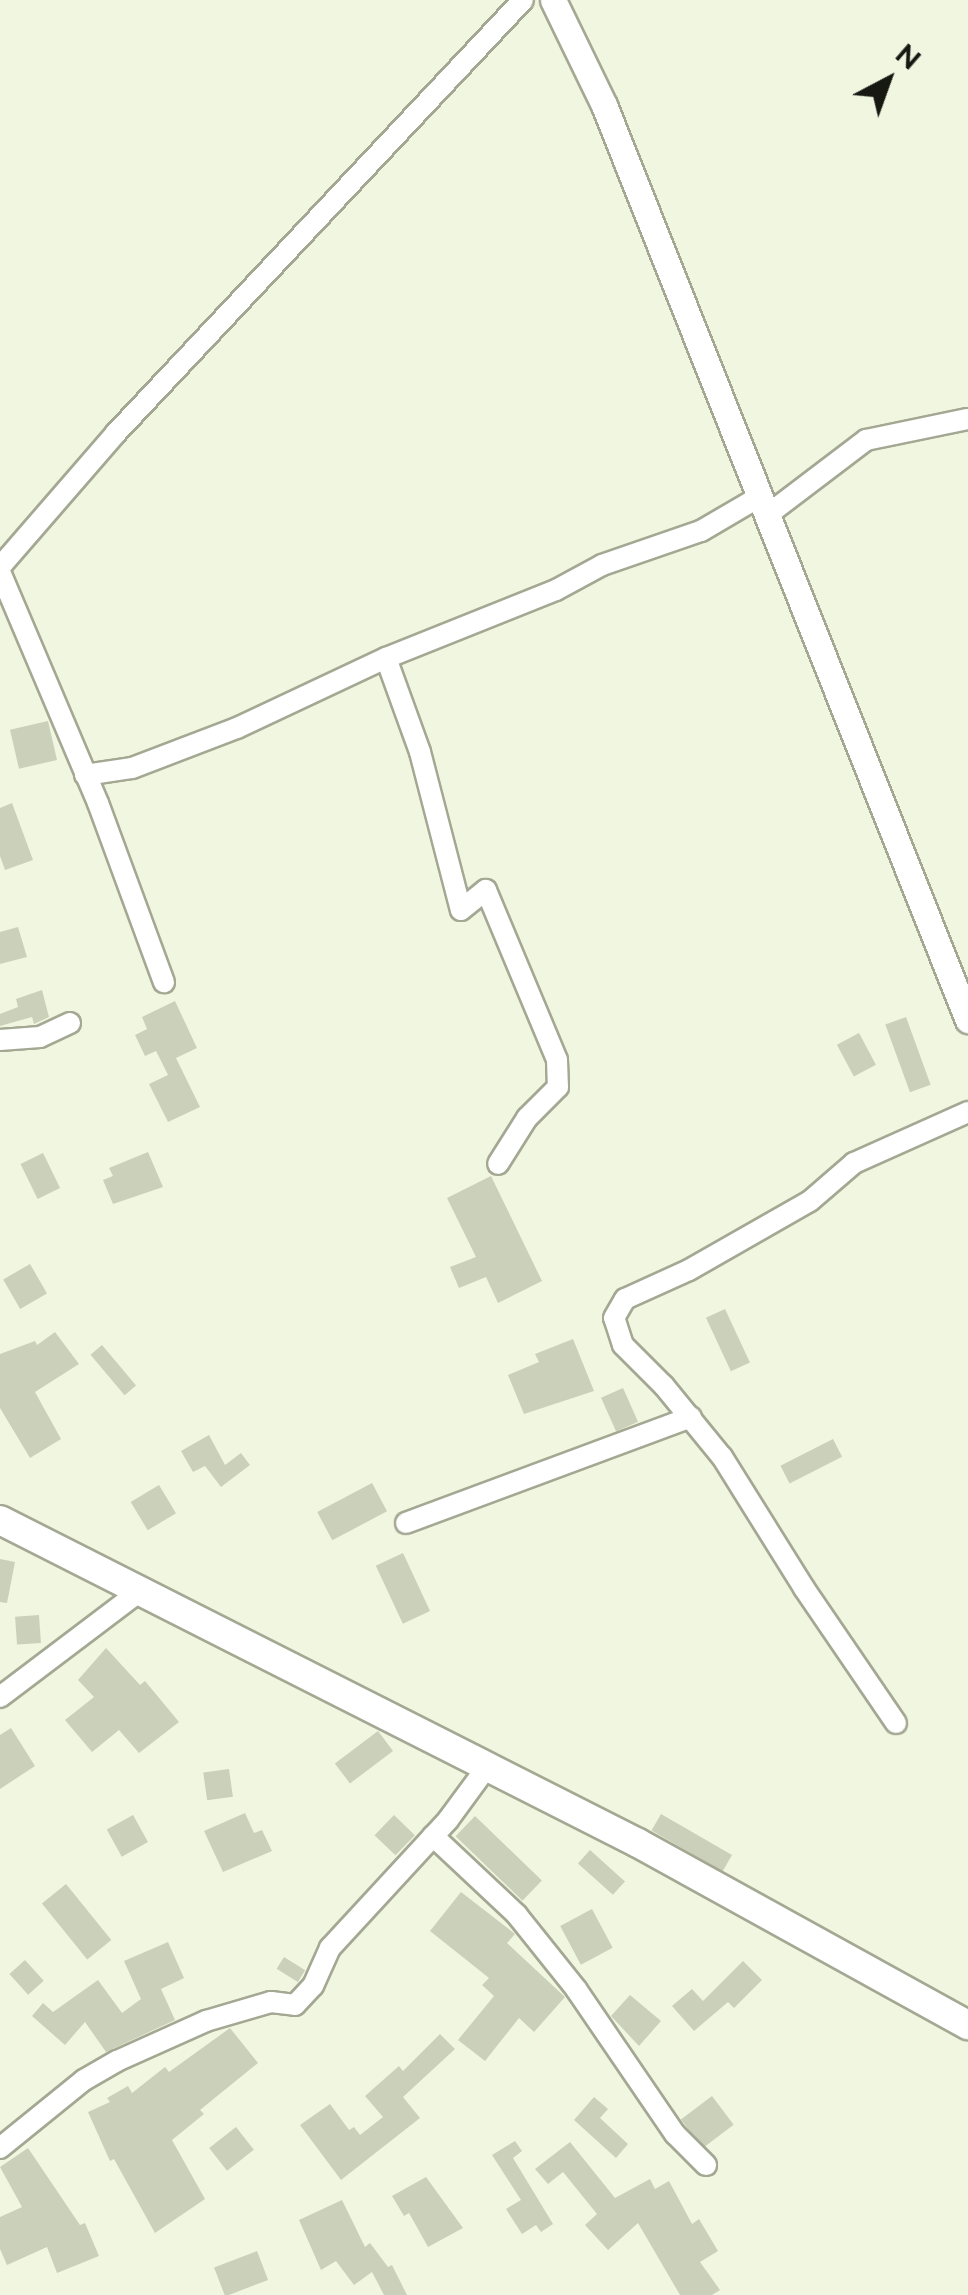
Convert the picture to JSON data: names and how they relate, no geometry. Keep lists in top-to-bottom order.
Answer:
{
  "north": "top right"
}
